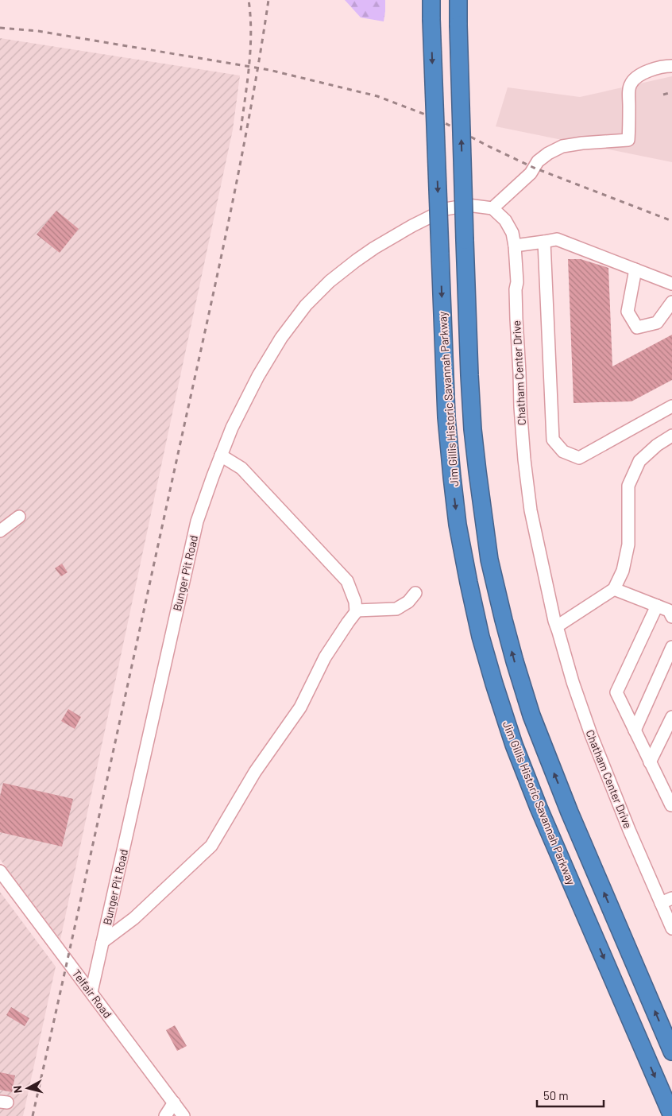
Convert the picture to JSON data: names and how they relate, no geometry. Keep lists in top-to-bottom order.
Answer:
{
  "streets": {
    "highway": ["Jim Gillis Historic Savannah Parkway"],
    "street": ["Chatham Center Drive", "Bunger Pit Road", "Telfair Road"]
  },
  "crossings": [
    ["Chatham Center Drive", "Bunger Pit Road"],
    ["Bunger Pit Road", "Telfair Road"]
  ],
  "scale_bar": "50 m",
  "north": "left"
}
